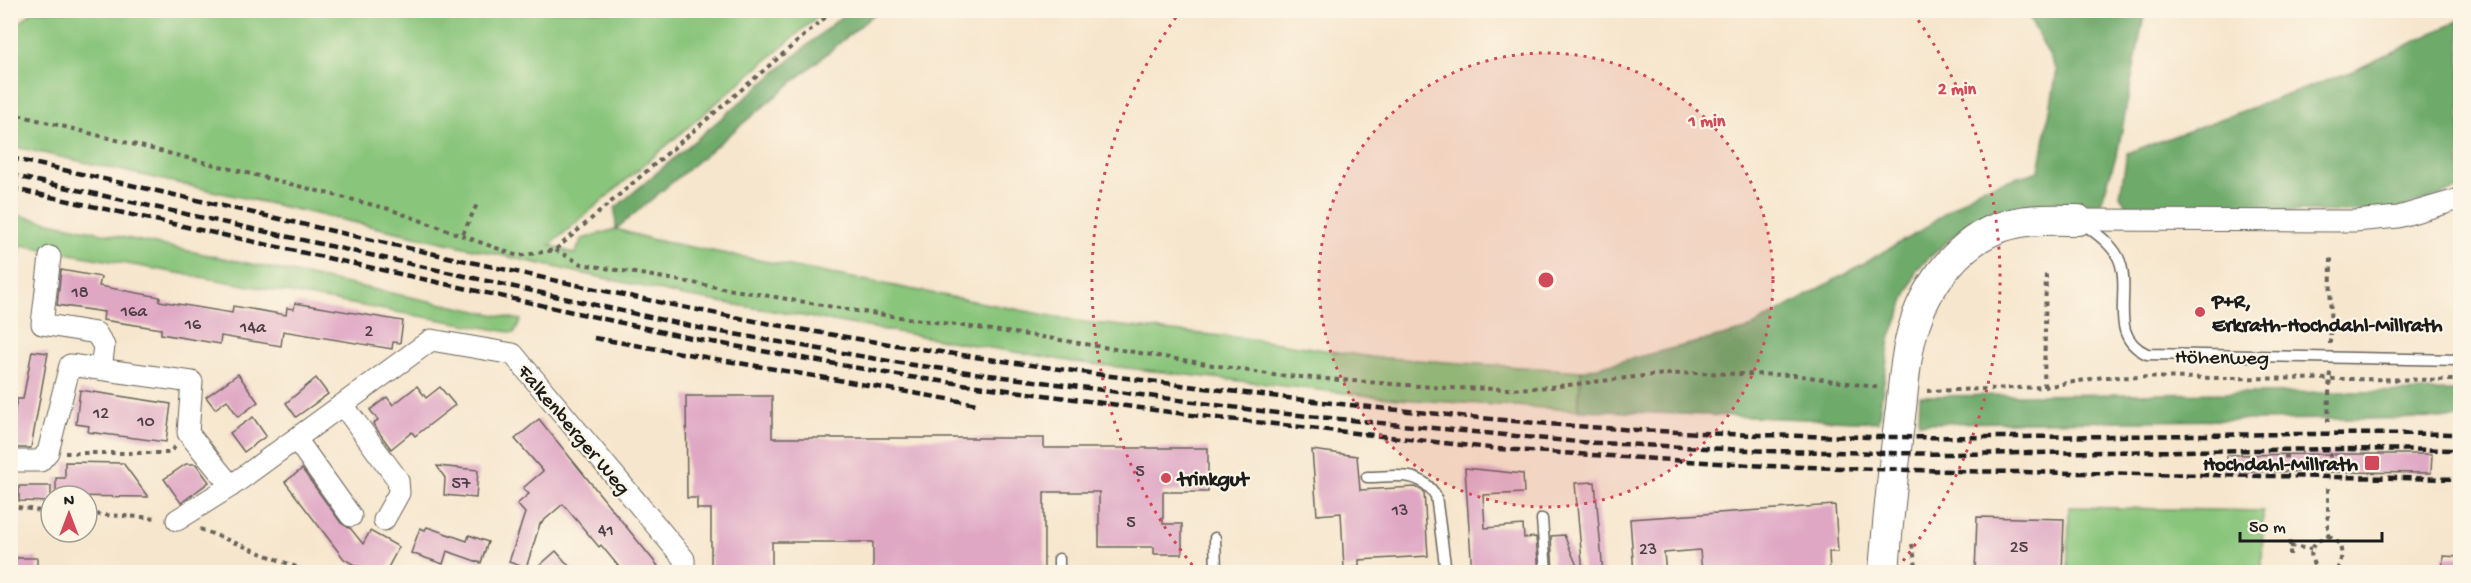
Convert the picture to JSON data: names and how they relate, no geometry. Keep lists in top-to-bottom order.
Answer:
{
  "streets": {
    "street": ["Falkenberger Weg"],
    "lane": ["Höhenweg"]
  },
  "places": {
    "other": ["P+R, Erkrath-Hochdahl-Millrath", "trinkgut"],
    "transit": ["Hochdahl-Millrath"]
  },
  "house_numbers": [
    "18",
    "16a",
    "16",
    "14a",
    "2",
    "12",
    "10",
    "5",
    "57",
    "13",
    "5",
    "41",
    "25",
    "23"
  ],
  "scale_bar": "50 m",
  "north": "top",
  "rings": ["2 min", "1 min"]
}
